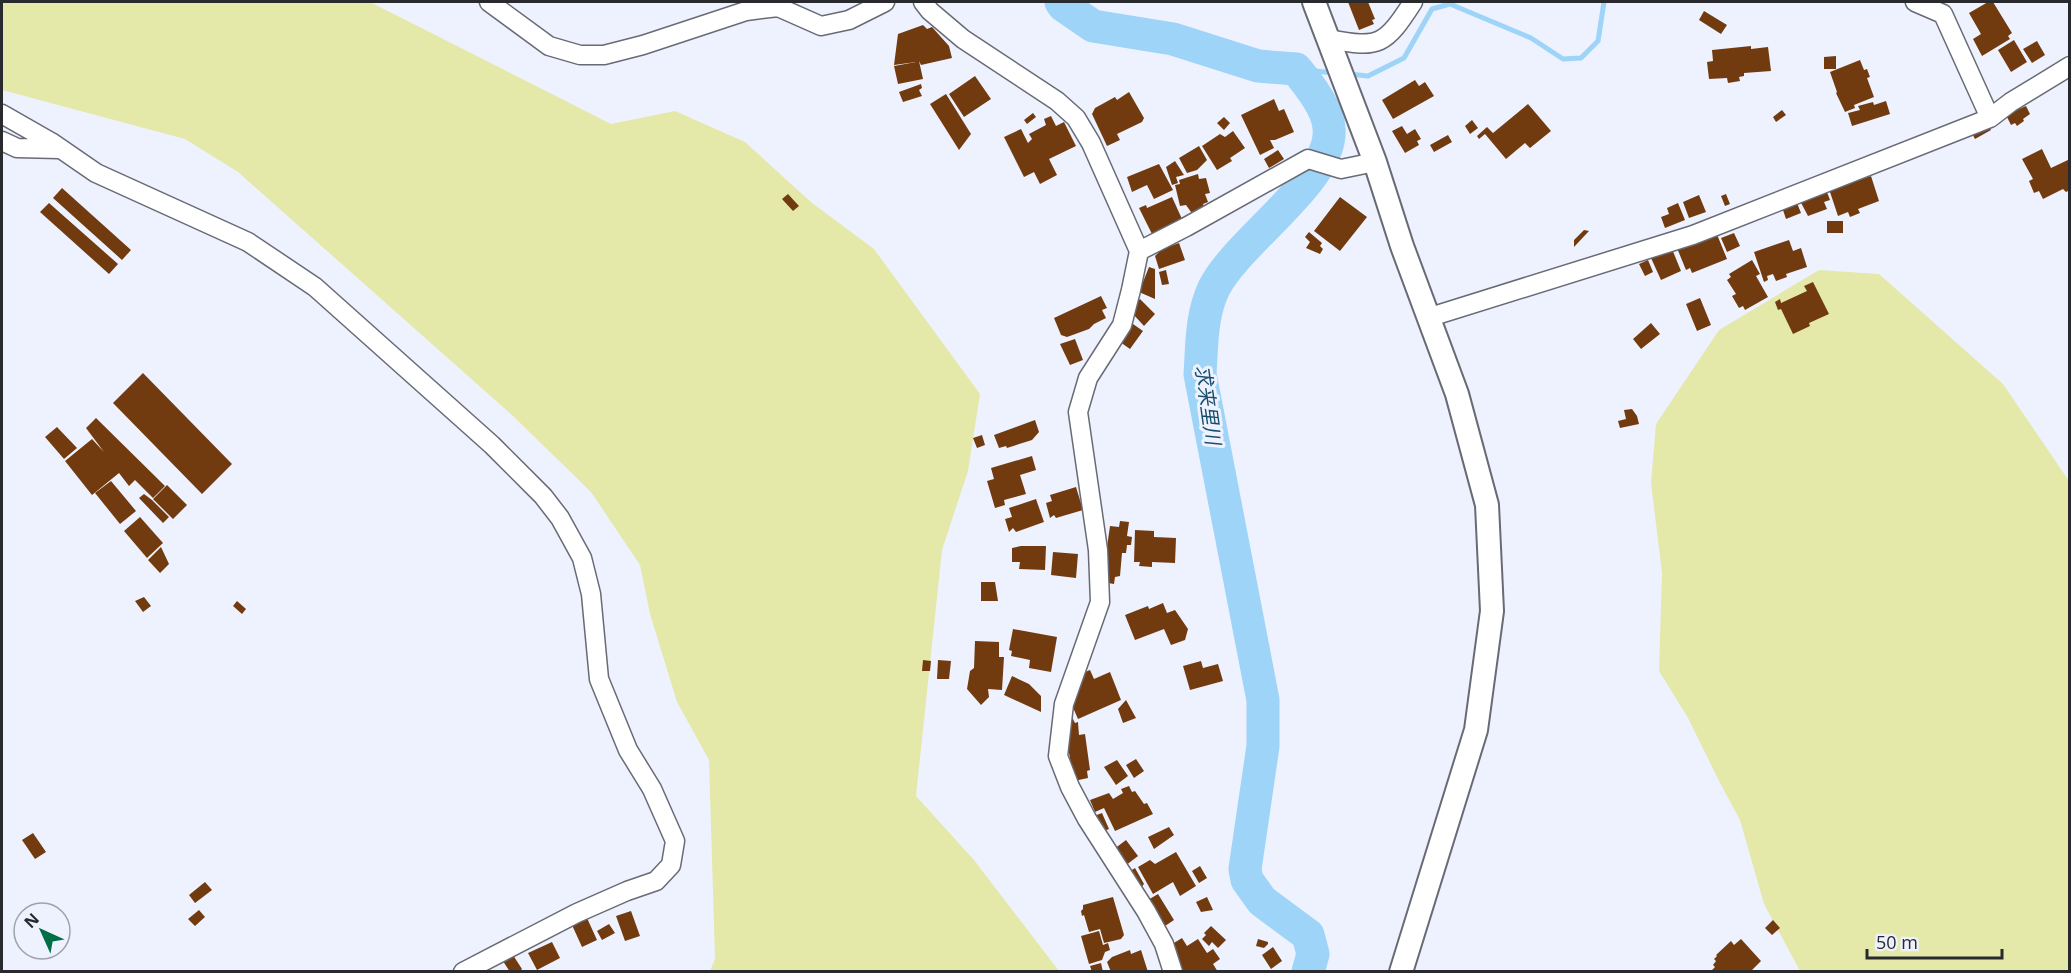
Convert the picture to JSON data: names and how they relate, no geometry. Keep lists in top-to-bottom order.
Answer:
{
  "water": ["求来里川"],
  "scale_bar": "50 m",
  "north": "top left"
}
